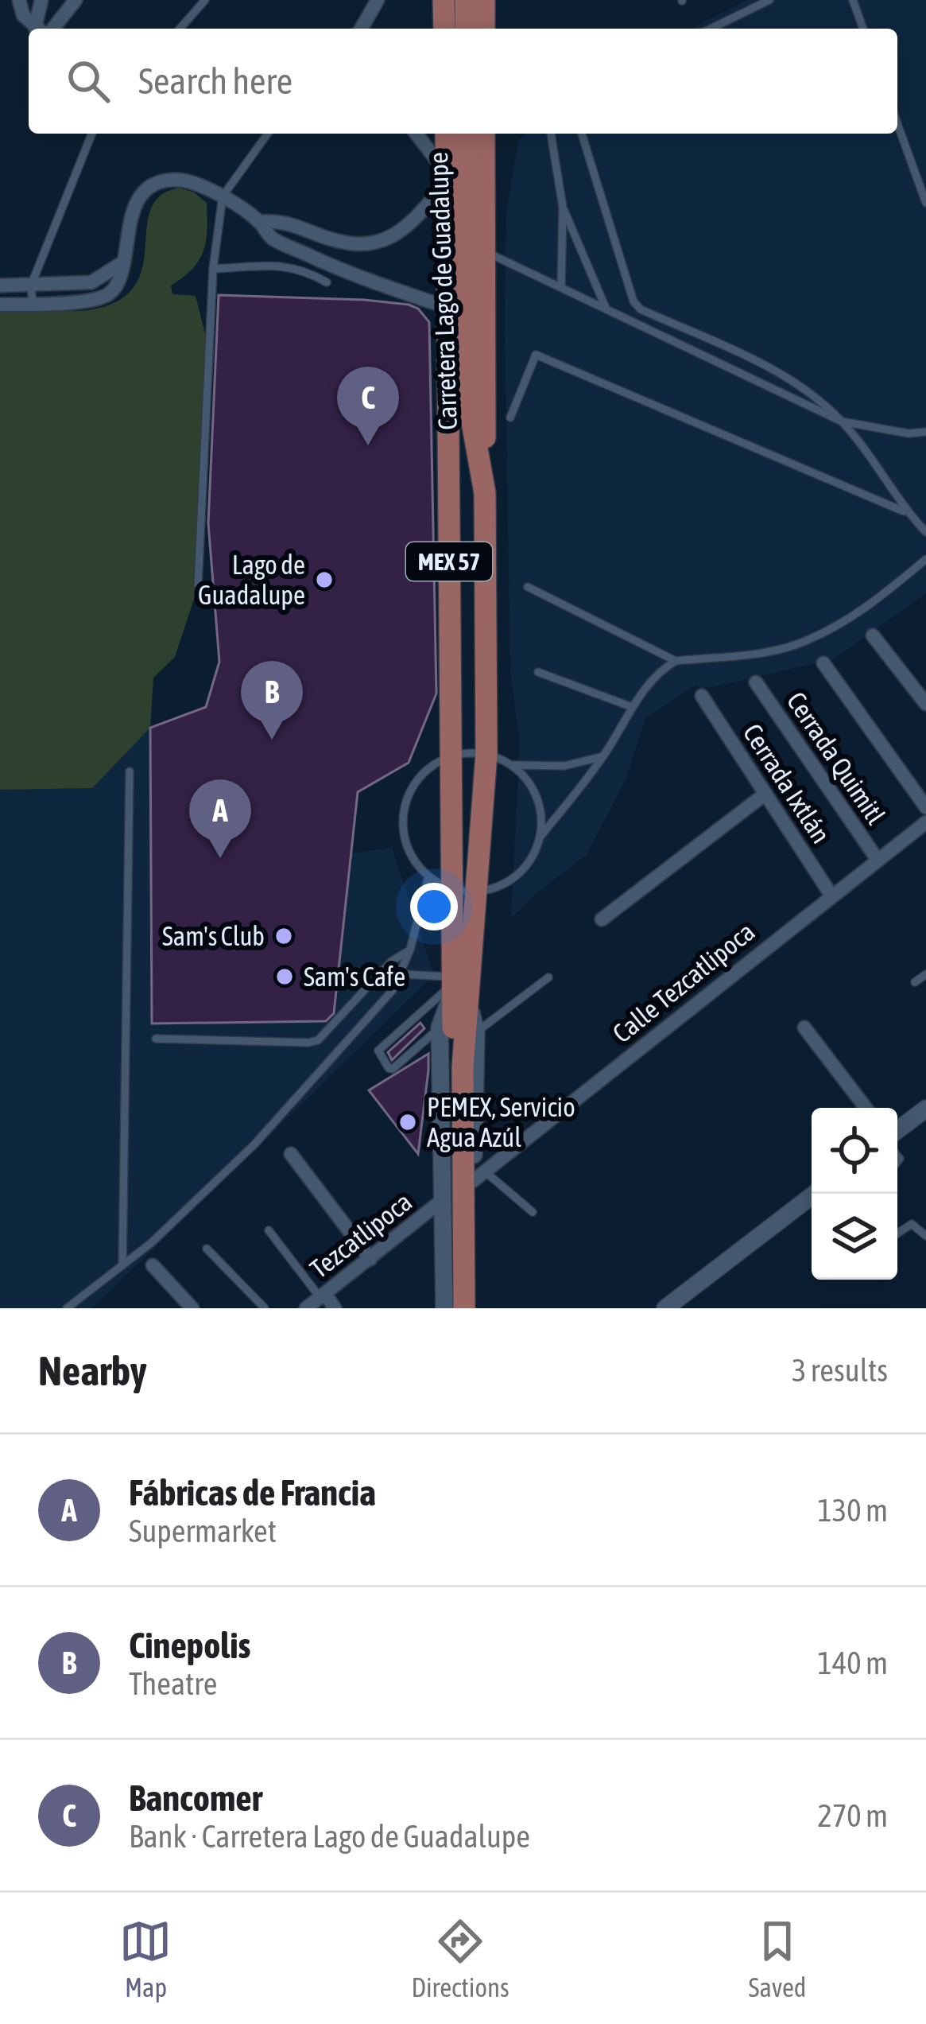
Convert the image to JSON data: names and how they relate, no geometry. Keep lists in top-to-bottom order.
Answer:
{
  "streets": {
    "main road": ["Carretera Lago de Guadalupe", "MEX 57"],
    "street": [
      "Cerrada Quimitl",
      "Cerrada Ixtlán",
      "Calle Tezcatlipoca",
      "Tezcatlipoca"
    ]
  },
  "crossings": [
    ["Carretera Lago de Guadalupe", "Calle Tezcatlipoca"],
    ["Carretera Lago de Guadalupe", "Tezcatlipoca"],
    ["Cerrada Quimitl", "Calle Tezcatlipoca"],
    ["Cerrada Ixtlán", "Calle Tezcatlipoca"]
  ],
  "places": [
    "Lago de Guadalupe",
    "Sam's Club",
    "Sam's Cafe",
    "PEMEX, Servicio Agua Azúl"
  ],
  "page": {
    "search": "Search here",
    "pins": ["C", "B", "A"],
    "heading": ["Nearby", "3 results"],
    "list": [
      {
        "mark": "A",
        "name": "Fábricas de Francia",
        "note": "Supermarket",
        "value": "130 m"
      },
      {
        "mark": "B",
        "name": "Cinepolis",
        "note": "Theatre",
        "value": "140 m"
      },
      {
        "mark": "C",
        "name": "Bancomer",
        "note": "Bank · Carretera Lago de Guadalupe",
        "value": "270 m"
      }
    ],
    "nav": ["Map", "Directions", "Saved"]
  }
}
